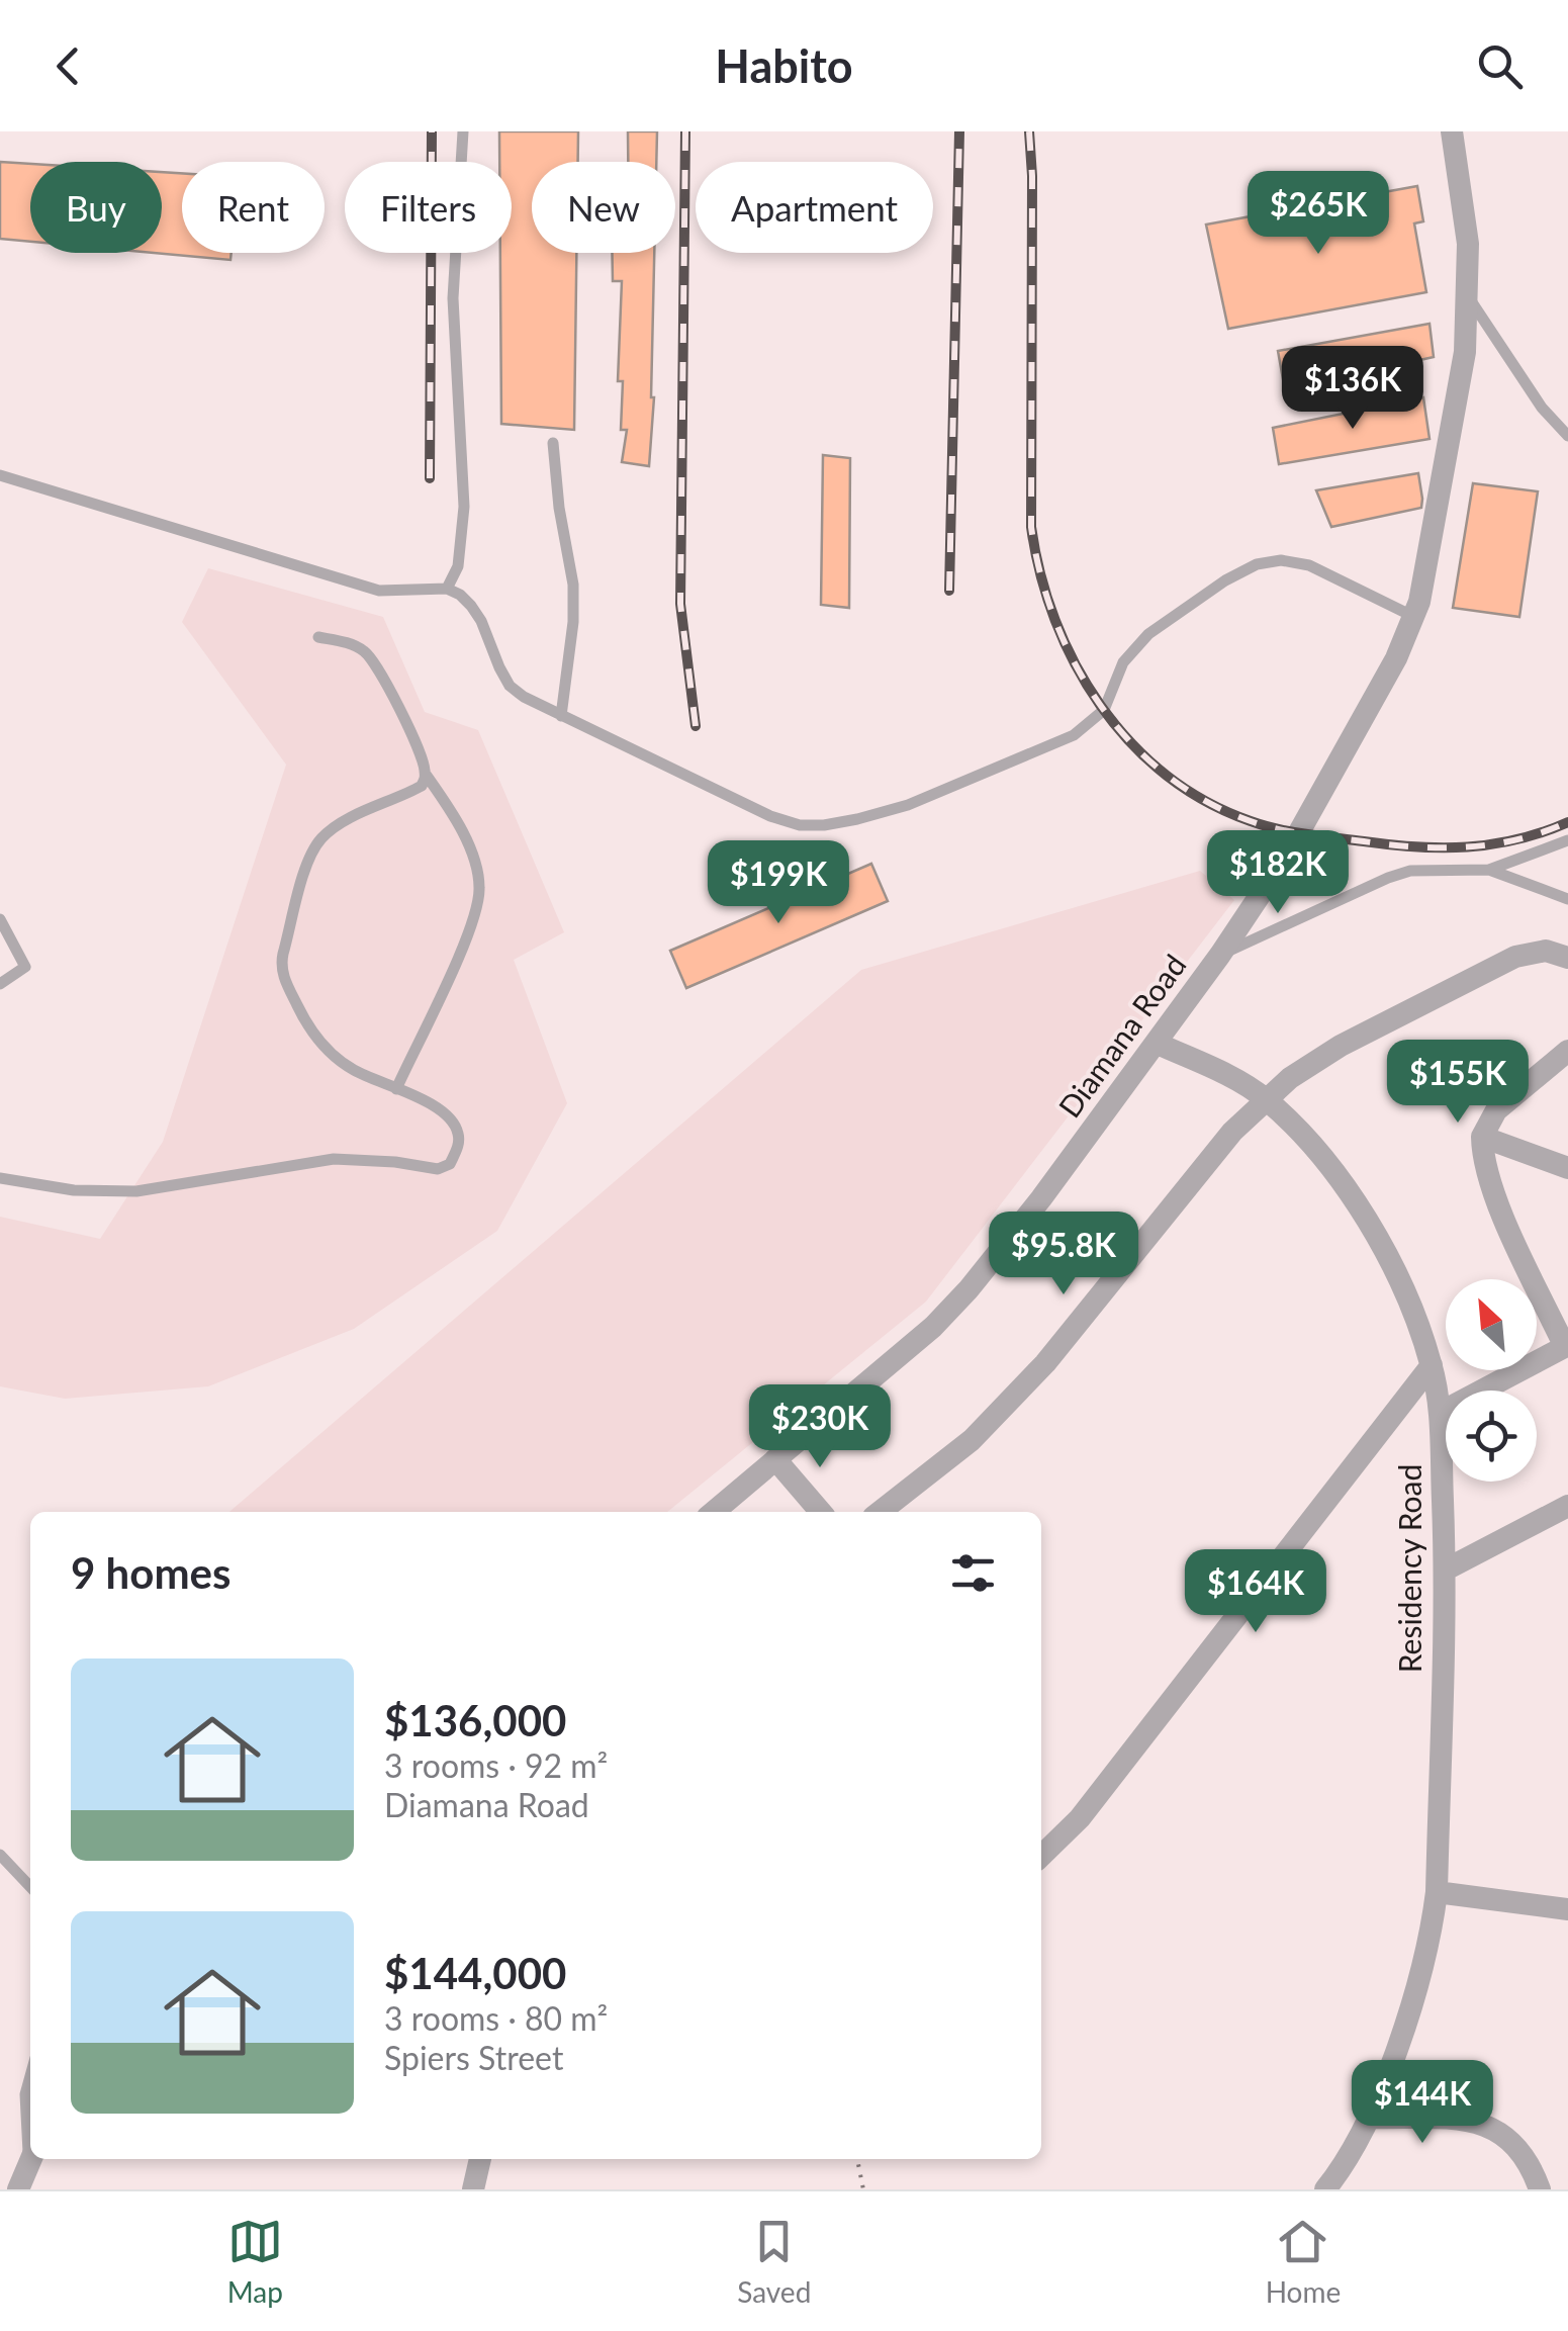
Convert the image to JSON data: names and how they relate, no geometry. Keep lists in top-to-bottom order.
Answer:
{
  "streets": {
    "street": ["Diamana Road", "Residency Road"]
  },
  "crossings": [
    ["Diamana Road", "Residency Road"]
  ],
  "north": "top left",
  "page": {
    "header": "Habito",
    "chip": [
      "Buy",
      "Rent",
      "Filters",
      "New",
      "Apartment"
    ],
    "price": [
      "$265K",
      "$136K",
      "$182K",
      "$199K",
      "$155K",
      "$95.8K",
      "$230K",
      "$164K",
      "$144K"
    ],
    "heading": "9 homes",
    "list": [
      {
        "name": "$136,000",
        "note": "3 rooms · 92 m² · Diamana Road"
      },
      {
        "name": "$144,000",
        "note": "3 rooms · 80 m² · Spiers Street"
      }
    ],
    "tabs": ["Map", "Saved", "Home"]
  }
}
